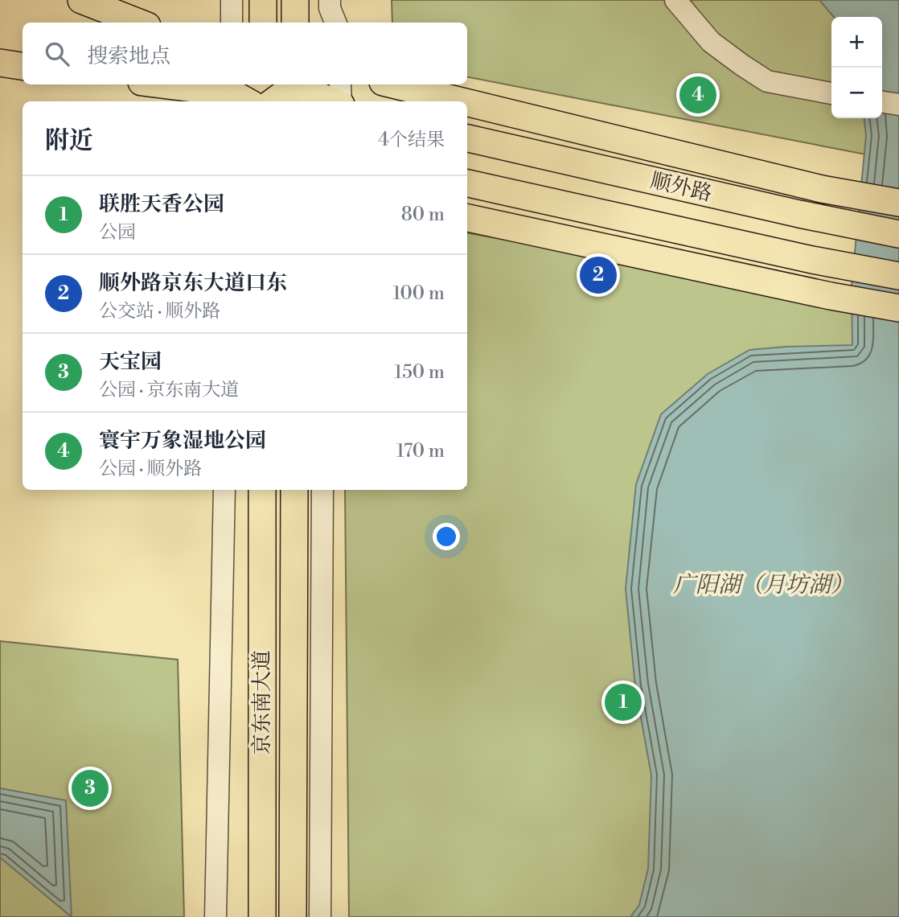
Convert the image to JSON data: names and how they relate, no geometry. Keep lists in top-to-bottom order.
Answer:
{
  "streets": {
    "main road": ["顺外路", "京东南大道"]
  },
  "water": ["广阳湖（月坊湖）"],
  "page": {
    "map_buttons": ["+", "−"],
    "search": "搜索地点",
    "pins": [
      "4",
      "2",
      "1",
      "3"
    ],
    "heading": ["附近", "4个结果"],
    "list": [
      {
        "mark": "1",
        "name": "联胜天香公园",
        "note": "公园",
        "value": "80 m"
      },
      {
        "mark": "2",
        "name": "顺外路京东大道口东",
        "note": "公交站 · 顺外路",
        "value": "100 m"
      },
      {
        "mark": "3",
        "name": "天宝园",
        "note": "公园 · 京东南大道",
        "value": "150 m"
      },
      {
        "mark": "4",
        "name": "寰宇万象湿地公园",
        "note": "公园 · 顺外路",
        "value": "170 m"
      }
    ]
  }
}
